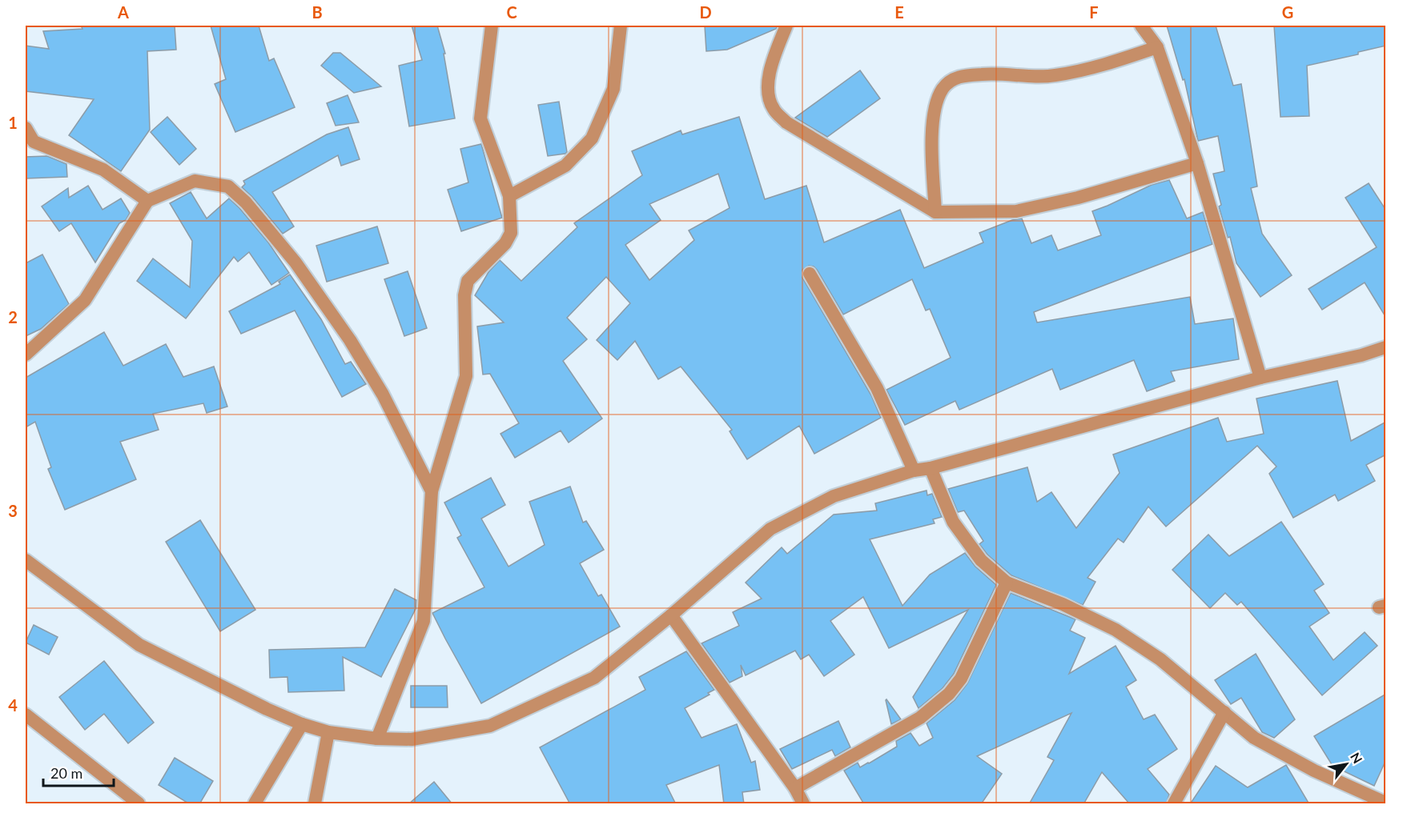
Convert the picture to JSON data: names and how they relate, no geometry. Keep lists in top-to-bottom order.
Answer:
{
  "scale_bar": "20 m",
  "north": "top right",
  "grid": {
    "columns": [
      "A",
      "B",
      "C",
      "D",
      "E",
      "F",
      "G"
    ],
    "rows": [
      "1",
      "2",
      "3",
      "4"
    ]
  }
}
